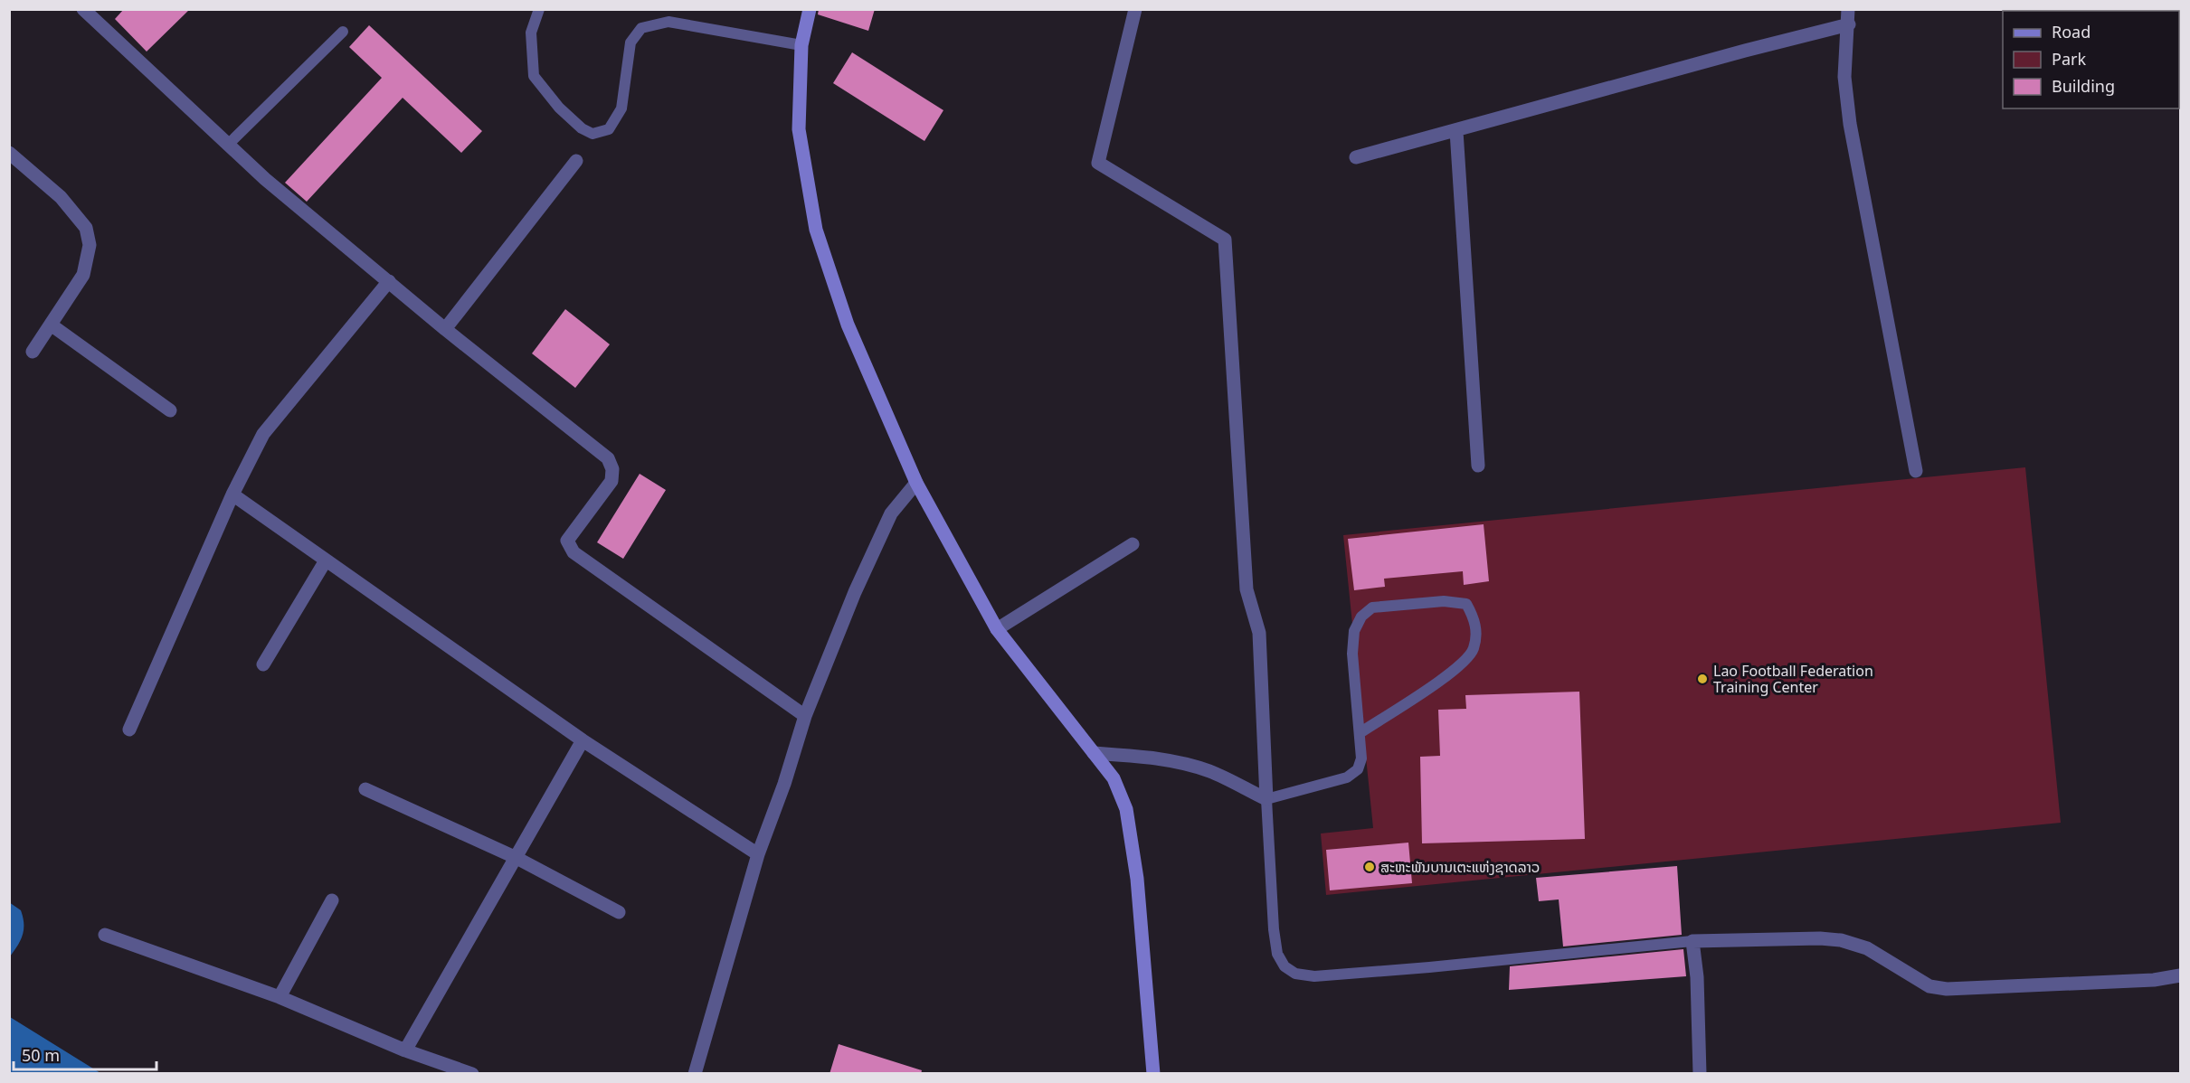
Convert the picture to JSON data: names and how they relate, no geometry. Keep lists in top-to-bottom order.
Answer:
{
  "places": ["Lao Football Federation Training Center", "ສະຫະພັນບານເຕະແຫ່ງຊາດລາວ"],
  "legend": ["Road", "Park", "Building"],
  "scale_bar": "50 m"
}
